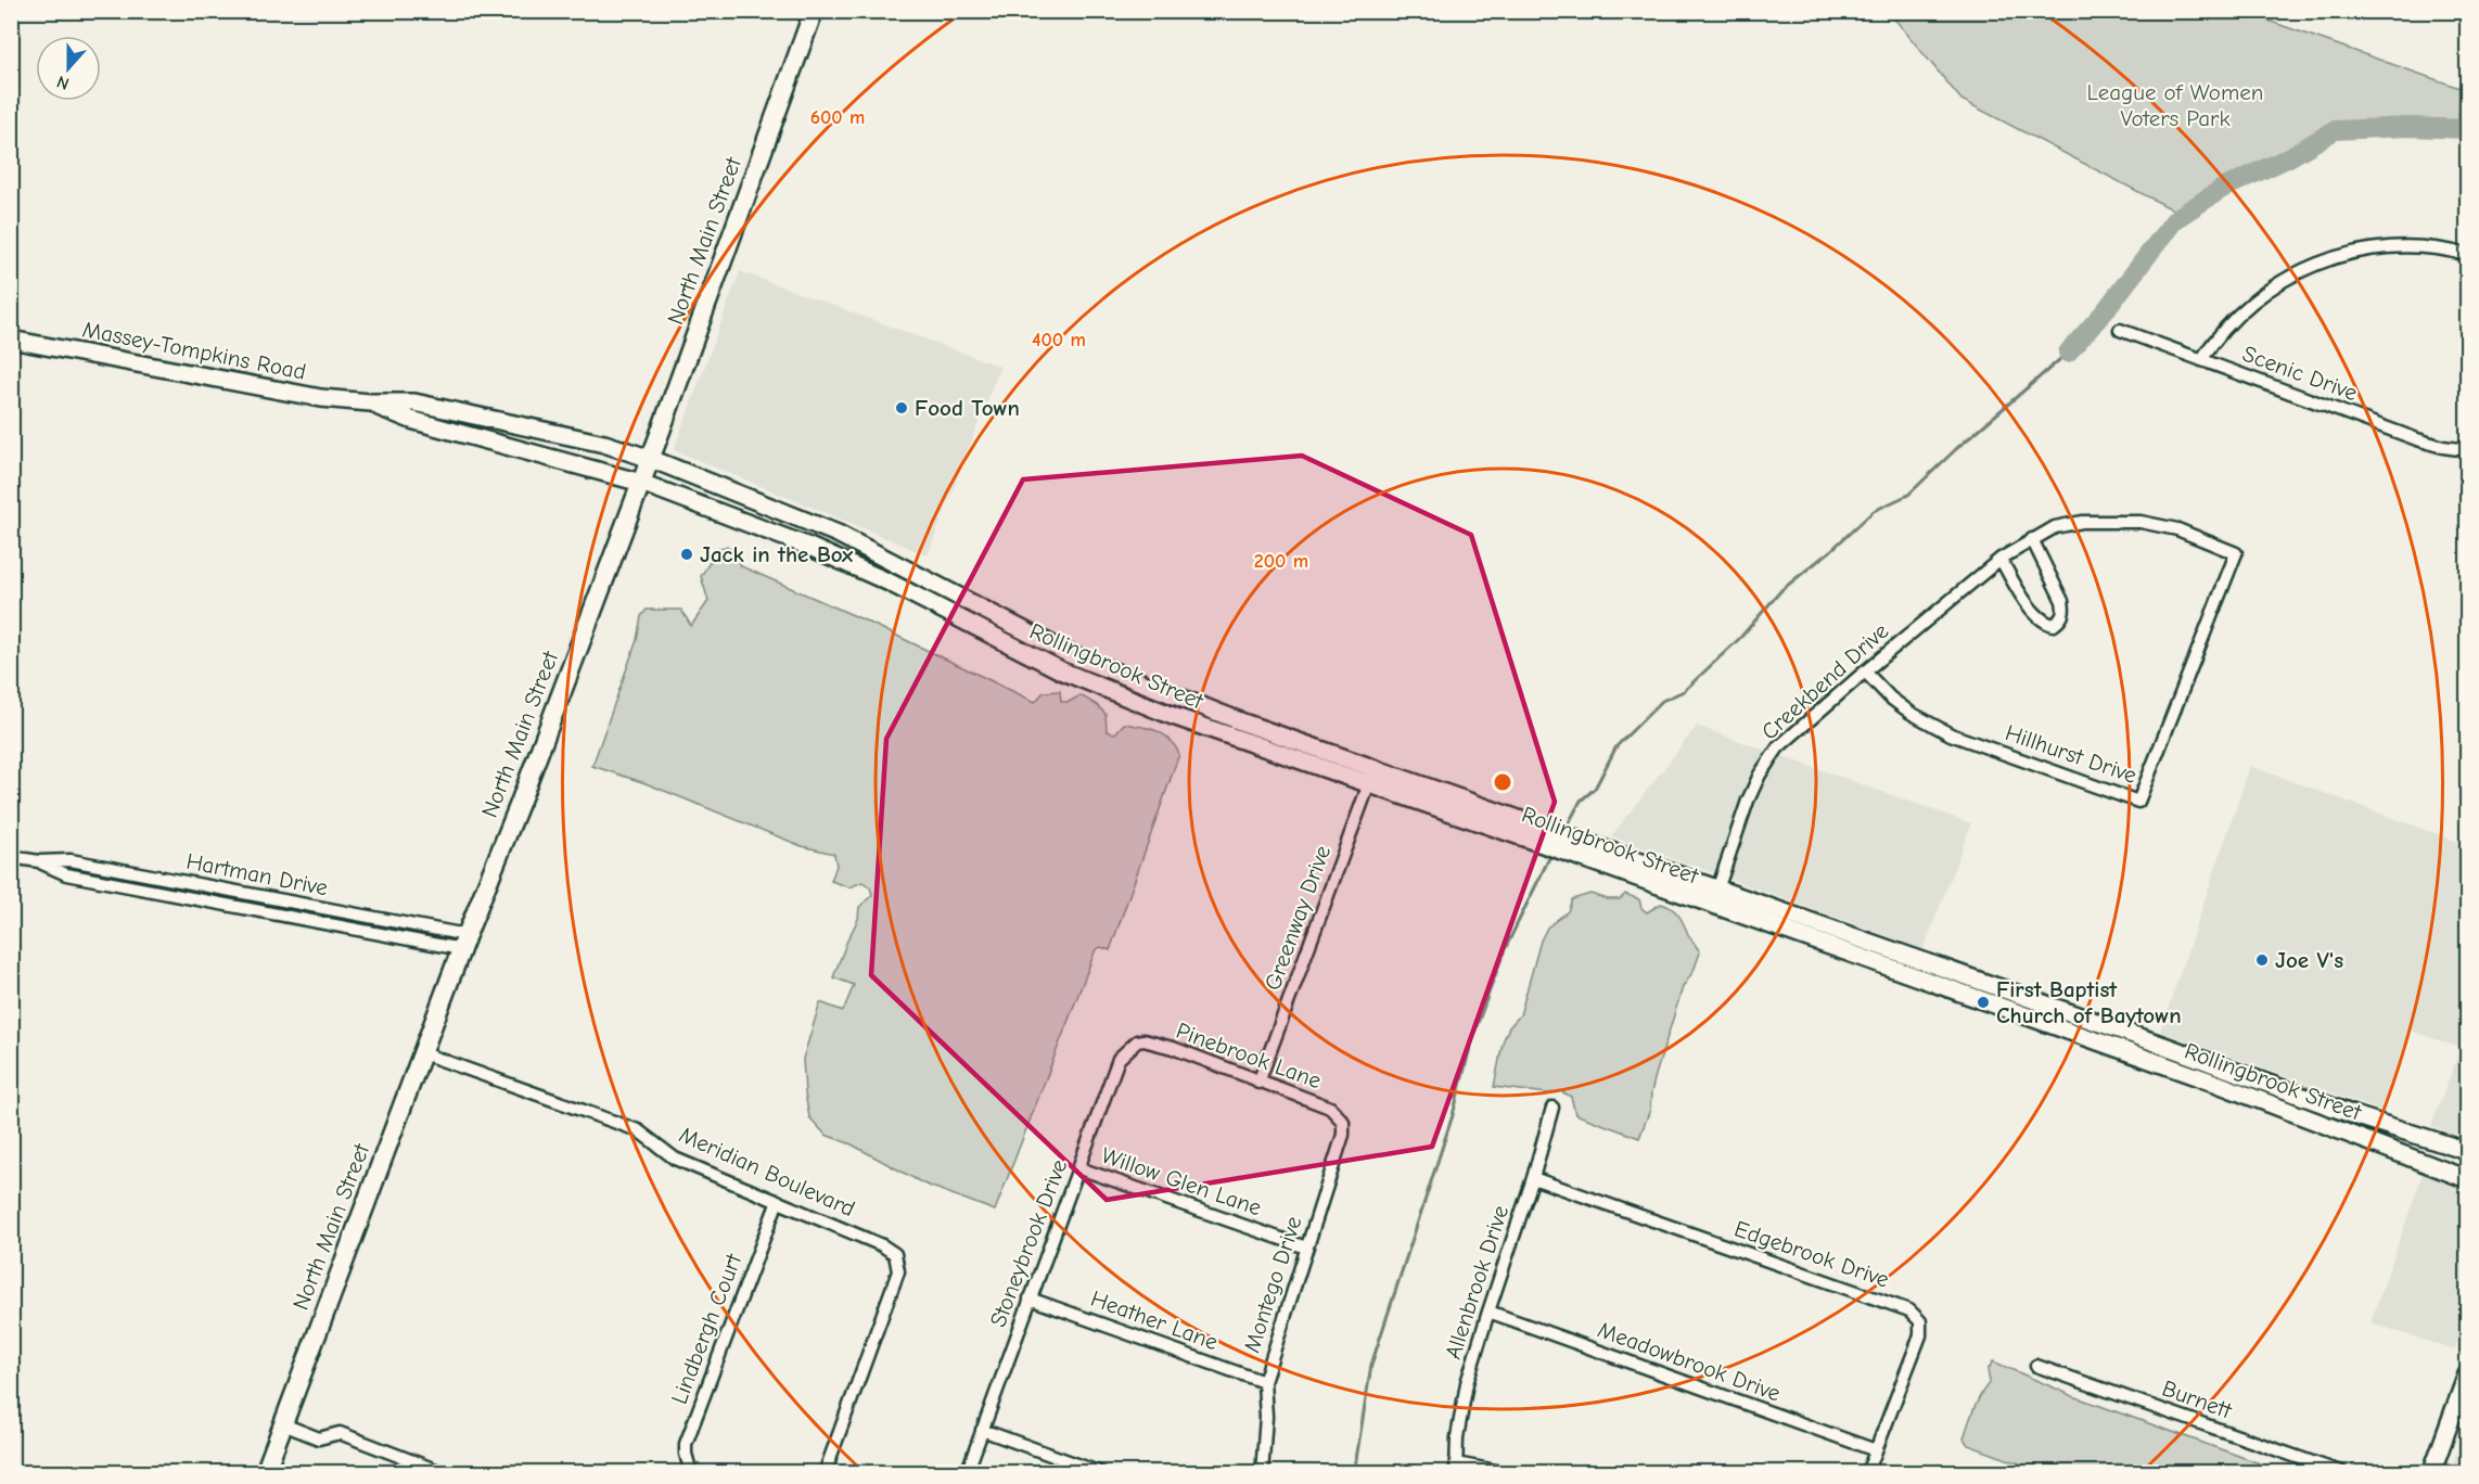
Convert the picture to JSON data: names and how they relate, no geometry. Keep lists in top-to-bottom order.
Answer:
{
  "streets": {
    "main road": ["North Main Street", "Massey-Tompkins Road", "Rollingbrook Street"],
    "street": [
      "Scenic Drive",
      "Creekbend Drive",
      "Hillhurst Drive",
      "Hartman Drive",
      "Greenway Drive",
      "Pinebrook Lane",
      "Meridian Boulevard",
      "Willow Glen Lane",
      "Stoneybrook Drive",
      "Edgebrook Drive",
      "Allenbrook Drive",
      "Montego Drive",
      "Heather Lane",
      "Lindbergh Court",
      "Meadowbrook Drive",
      "Burnett"
    ]
  },
  "crossings": [
    ["North Main Street", "Massey-Tompkins Road"],
    ["North Main Street", "Rollingbrook Street"],
    ["North Main Street", "Hartman Drive"],
    ["North Main Street", "Meridian Boulevard"],
    ["Massey-Tompkins Road", "Rollingbrook Street"],
    ["Rollingbrook Street", "Creekbend Drive"],
    ["Rollingbrook Street", "Greenway Drive"],
    ["Creekbend Drive", "Hillhurst Drive"],
    ["Greenway Drive", "Pinebrook Lane"],
    ["Pinebrook Lane", "Stoneybrook Drive"],
    ["Pinebrook Lane", "Montego Drive"],
    ["Meridian Boulevard", "Lindbergh Court"],
    ["Willow Glen Lane", "Stoneybrook Drive"],
    ["Willow Glen Lane", "Montego Drive"],
    ["Stoneybrook Drive", "Heather Lane"],
    ["Edgebrook Drive", "Allenbrook Drive"],
    ["Edgebrook Drive", "Meadowbrook Drive"],
    ["Allenbrook Drive", "Meadowbrook Drive"],
    ["Montego Drive", "Heather Lane"]
  ],
  "parks": ["League of Women Voters Park"],
  "places": [
    "Food Town",
    "Jack in the Box",
    "Joe V's",
    "First Baptist Church of Baytown"
  ],
  "north": "bottom",
  "rings": ["600 m", "400 m", "200 m"]
}
